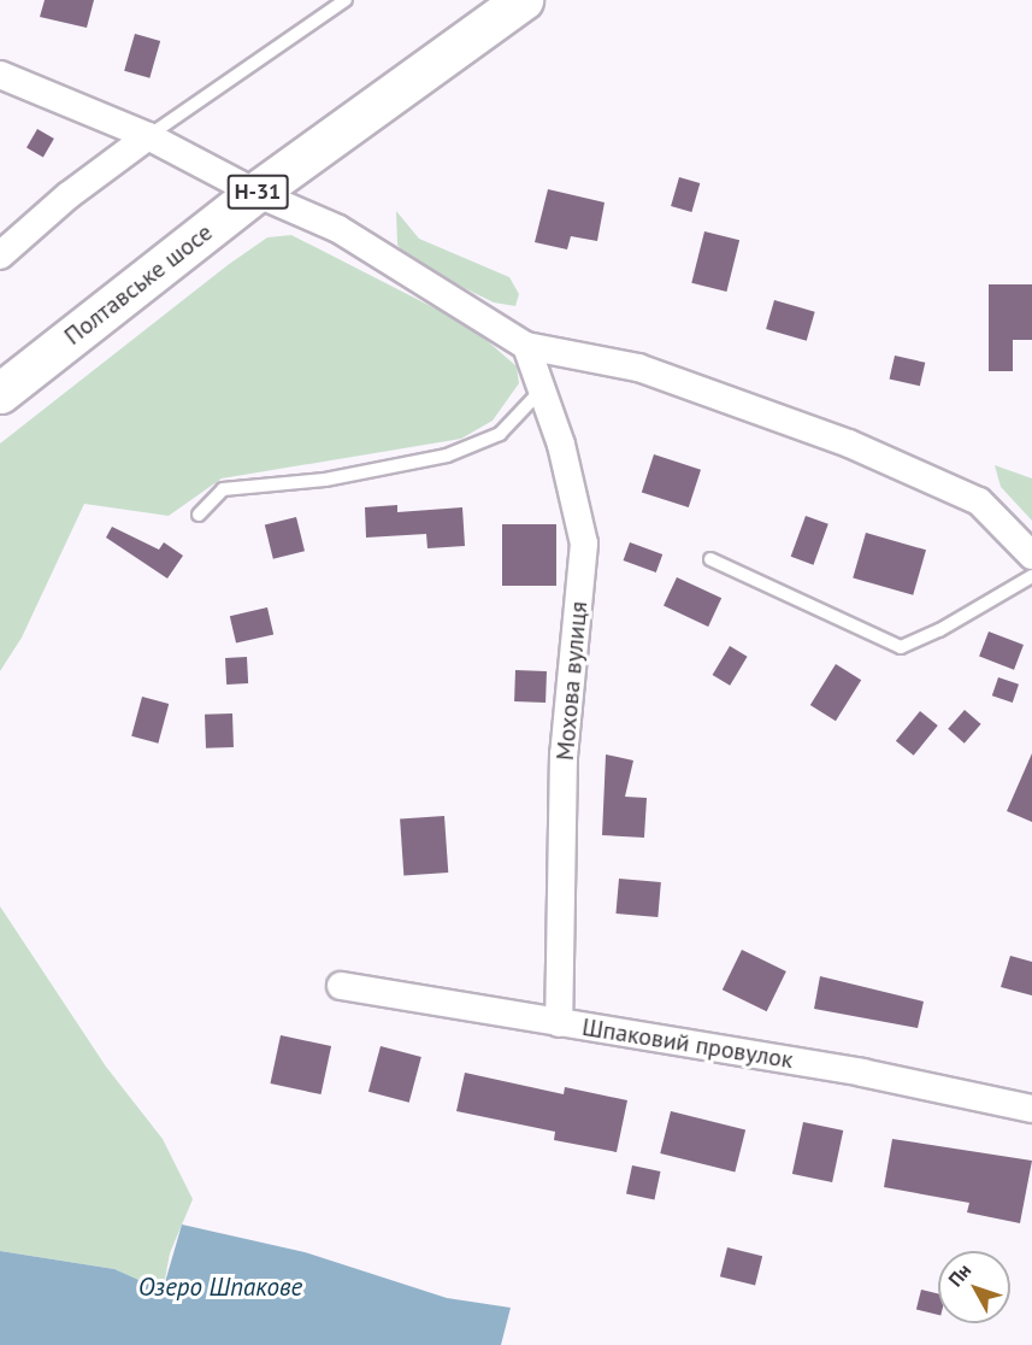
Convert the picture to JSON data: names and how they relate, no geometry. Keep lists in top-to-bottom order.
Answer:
{
  "streets": {
    "main road": ["Н-31", "Полтавське шосе"],
    "street": ["Мохова вулиця", "Шпаковий провулок"]
  },
  "crossings": [
    ["Мохова вулиця", "Шпаковий провулок"]
  ],
  "water": ["Озеро Шпакове"],
  "north": "top left"
}
